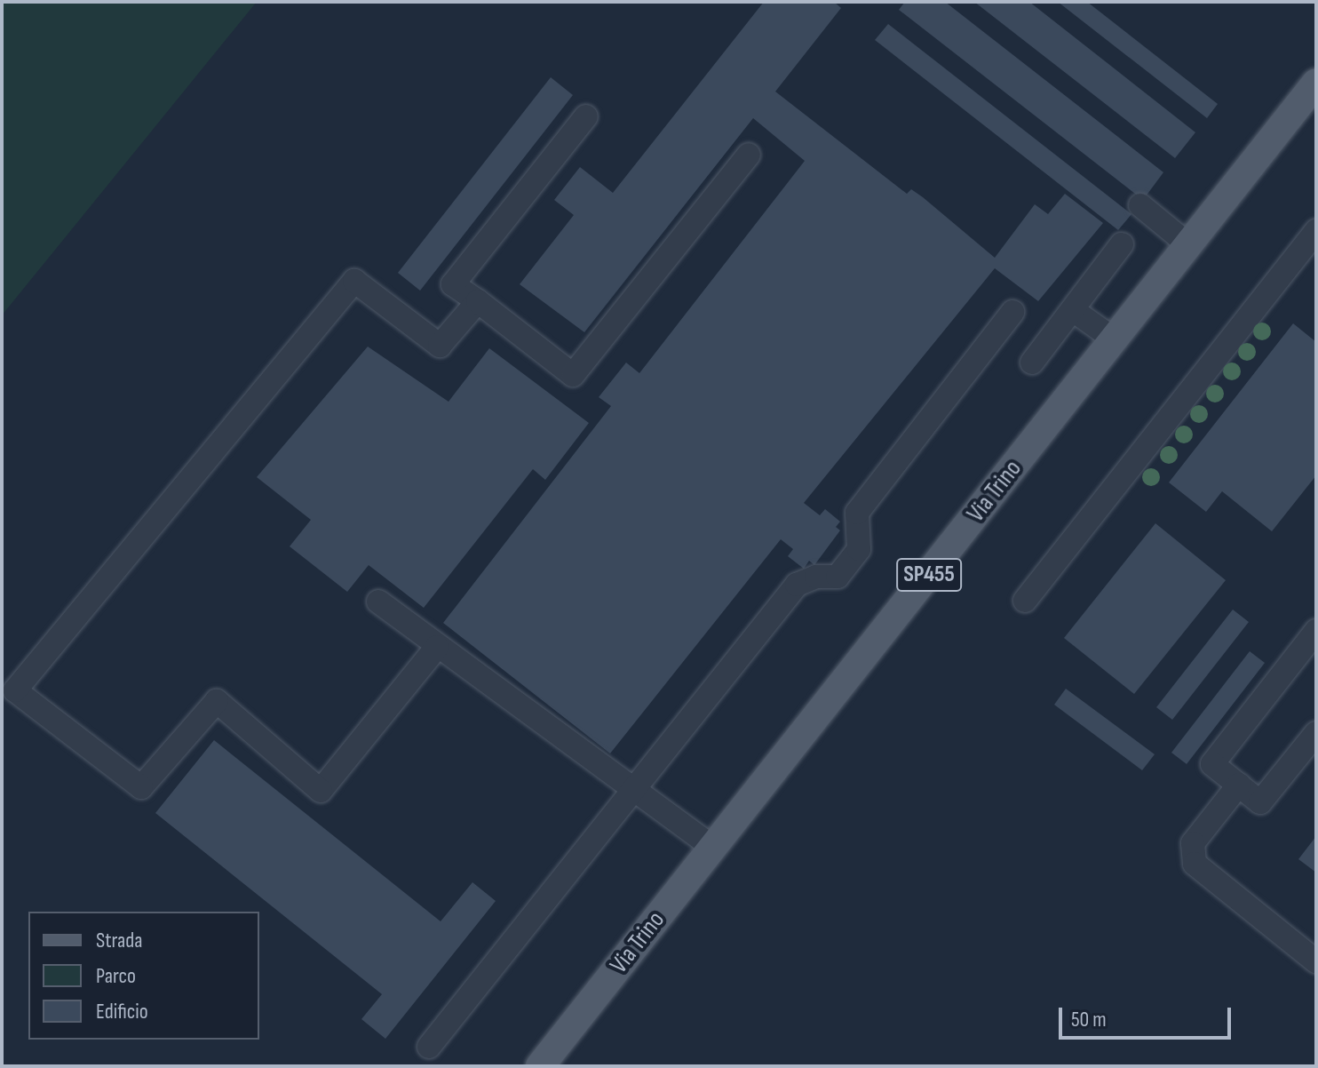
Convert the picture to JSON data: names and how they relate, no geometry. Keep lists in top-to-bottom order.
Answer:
{
  "streets": {
    "main road": ["Via Trino", "SP455"]
  },
  "legend": ["Strada", "Parco", "Edificio"],
  "scale_bar": "50 m"
}
